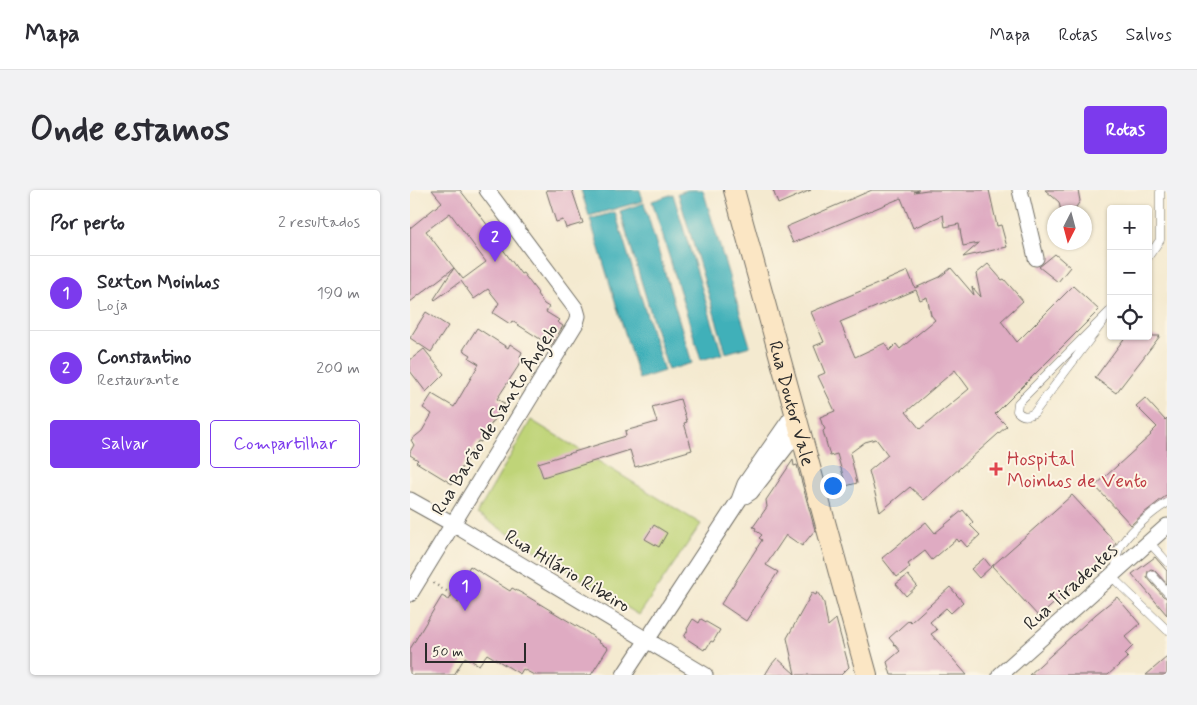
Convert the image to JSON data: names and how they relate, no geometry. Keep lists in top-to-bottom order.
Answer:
{
  "streets": {
    "street": [
      "Rua Doutor Vale",
      "Rua Barão de Santo Ângelo",
      "Rua Hilário Ribeiro",
      "Rua Tiradentes"
    ]
  },
  "crossings": [
    ["Rua Barão de Santo Ângelo", "Rua Hilário Ribeiro"]
  ],
  "places": {
    "health": ["Hospital Moinhos de Vento"]
  },
  "scale_bar": "50 m",
  "north": "bottom",
  "page": {
    "header": "Mapa",
    "nav": ["Mapa", "Rotas", "Salvos"],
    "buttons": [
      "Rotas",
      ["Salvar", "Compartilhar"]
    ],
    "title": "Onde estamos",
    "heading": ["Por perto", "2 resultados"],
    "map_buttons": ["+", "−"],
    "pins": ["2", "1"],
    "list": [
      {
        "mark": "1",
        "name": "Sexton Moinhos",
        "note": "Loja",
        "value": "190 m"
      },
      {
        "mark": "2",
        "name": "Constantino",
        "note": "Restaurante",
        "value": "200 m"
      }
    ],
    "scale": "50 m"
  }
}
